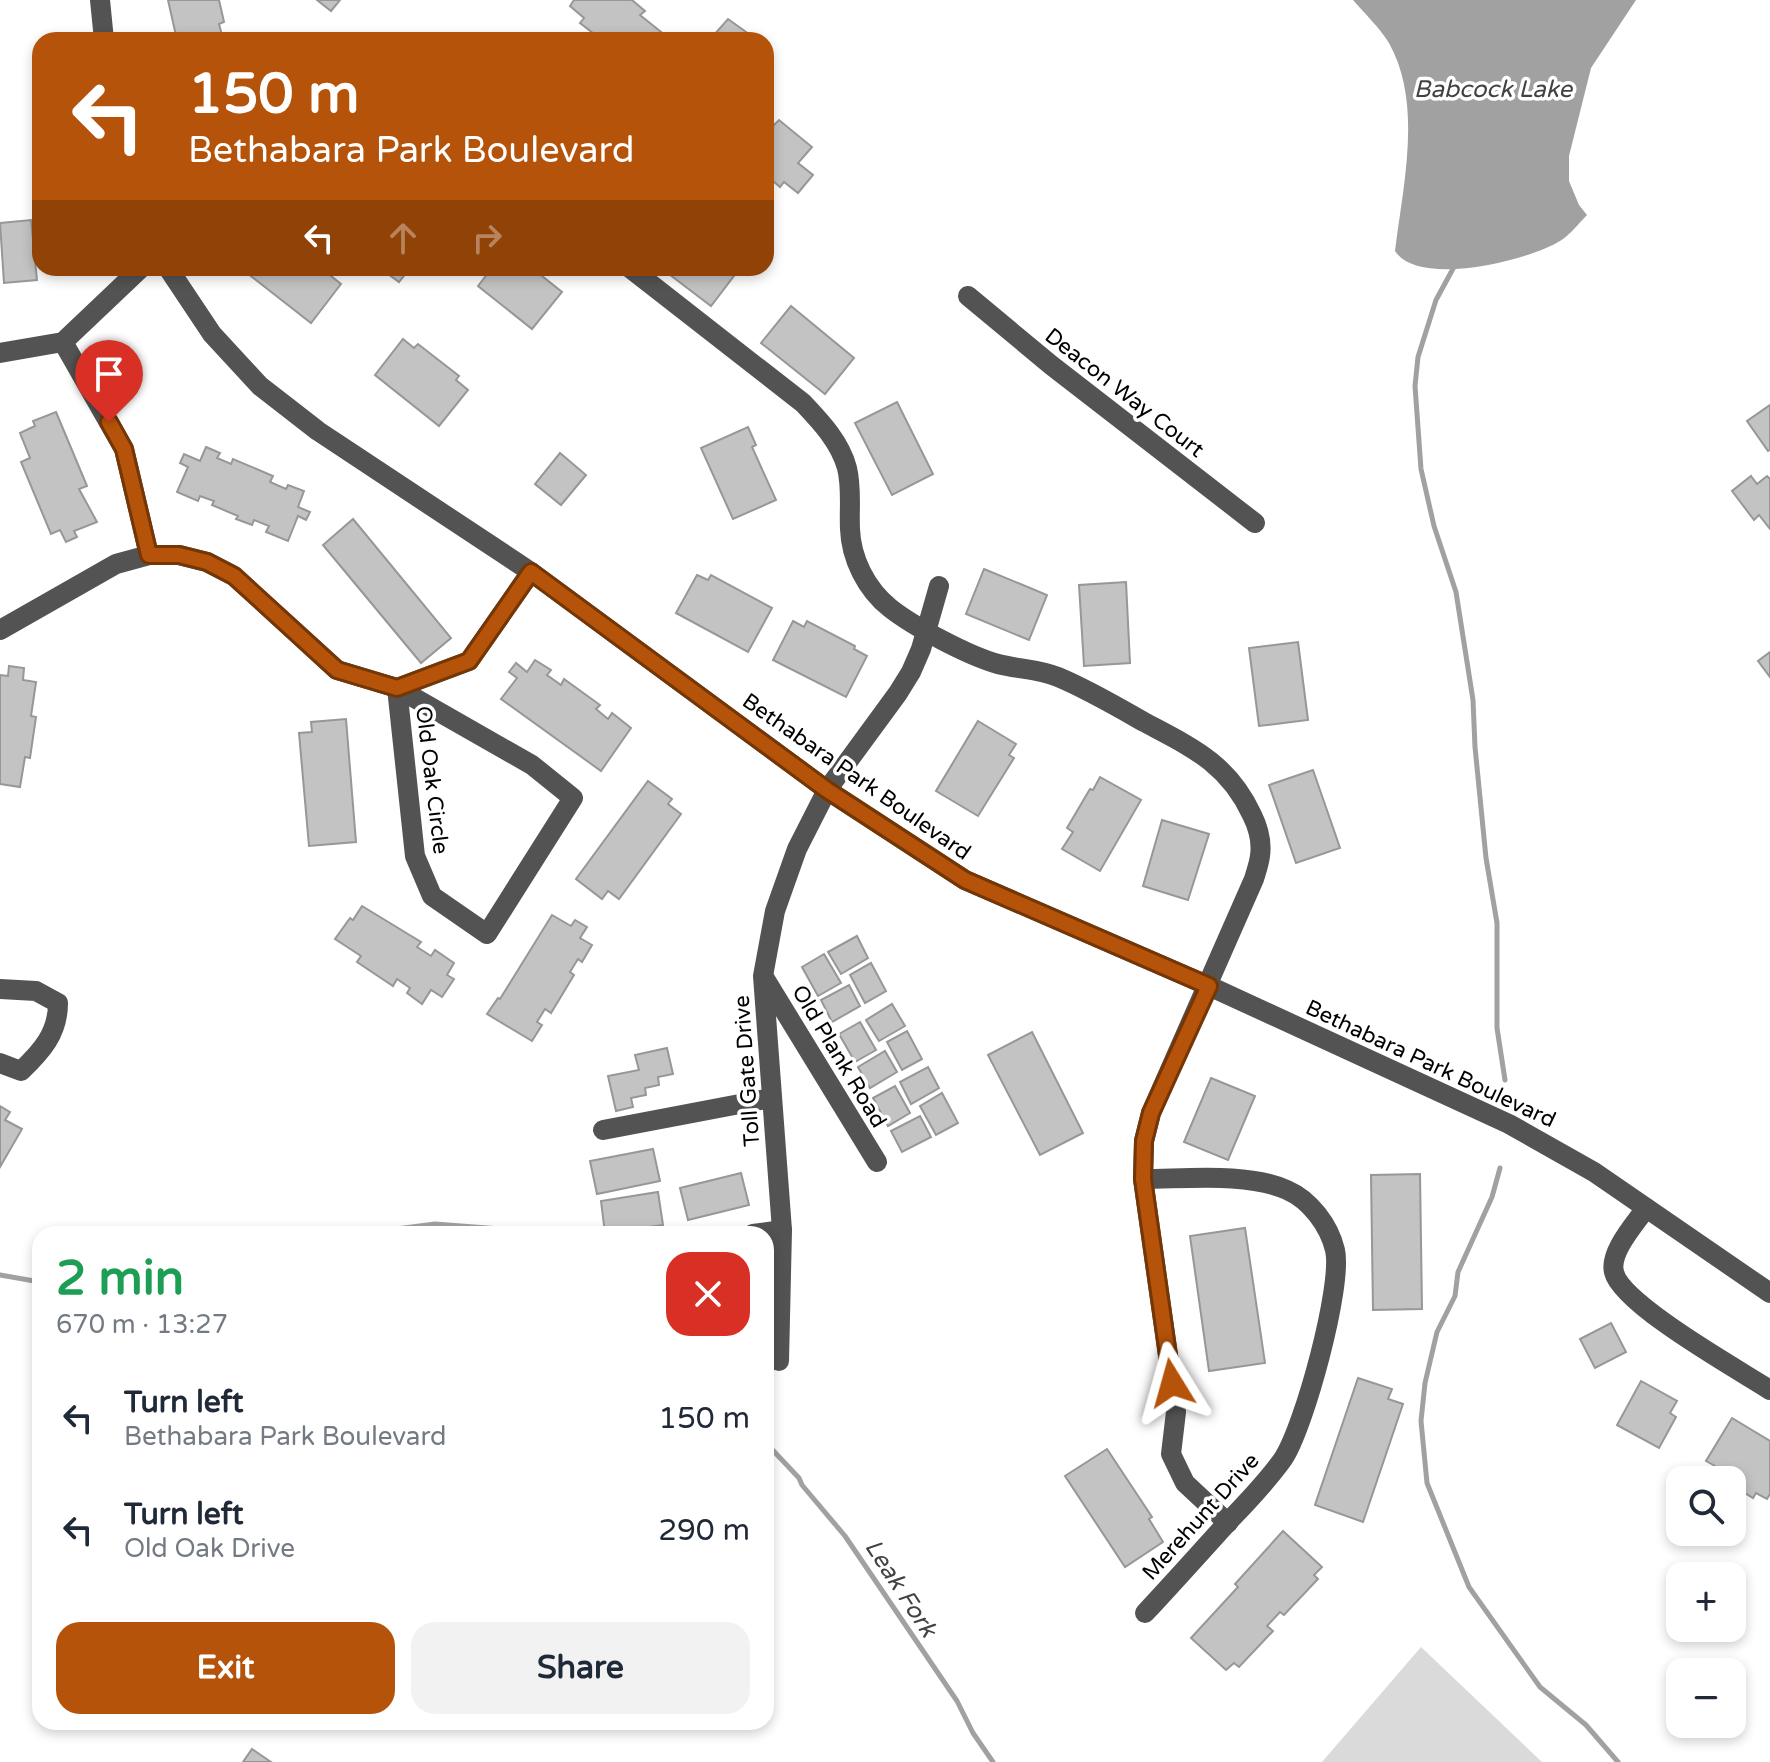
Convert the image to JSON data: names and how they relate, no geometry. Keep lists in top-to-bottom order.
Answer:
{
  "streets": {
    "street": [
      "Deacon Way Court",
      "Bethabara Park Boulevard",
      "Old Oak Circle",
      "Old Plank Road",
      "Toll Gate Drive",
      "Merehunt Drive"
    ]
  },
  "crossings": [
    ["Bethabara Park Boulevard", "Toll Gate Drive"],
    ["Old Plank Road", "Toll Gate Drive"]
  ],
  "water": ["Babcock Lake", "Leak Fork"],
  "page": {
    "turn": ["150 m", "Bethabara Park Boulevard"],
    "heading": ["2 min", "670 m · 13:27"],
    "list": [
      {
        "name": "Turn left",
        "note": "Bethabara Park Boulevard",
        "value": "150 m"
      },
      {
        "name": "Turn left",
        "note": "Old Oak Drive",
        "value": "290 m"
      }
    ],
    "map_buttons": ["+", "−"],
    "buttons": ["Exit", "Share"]
  }
}
